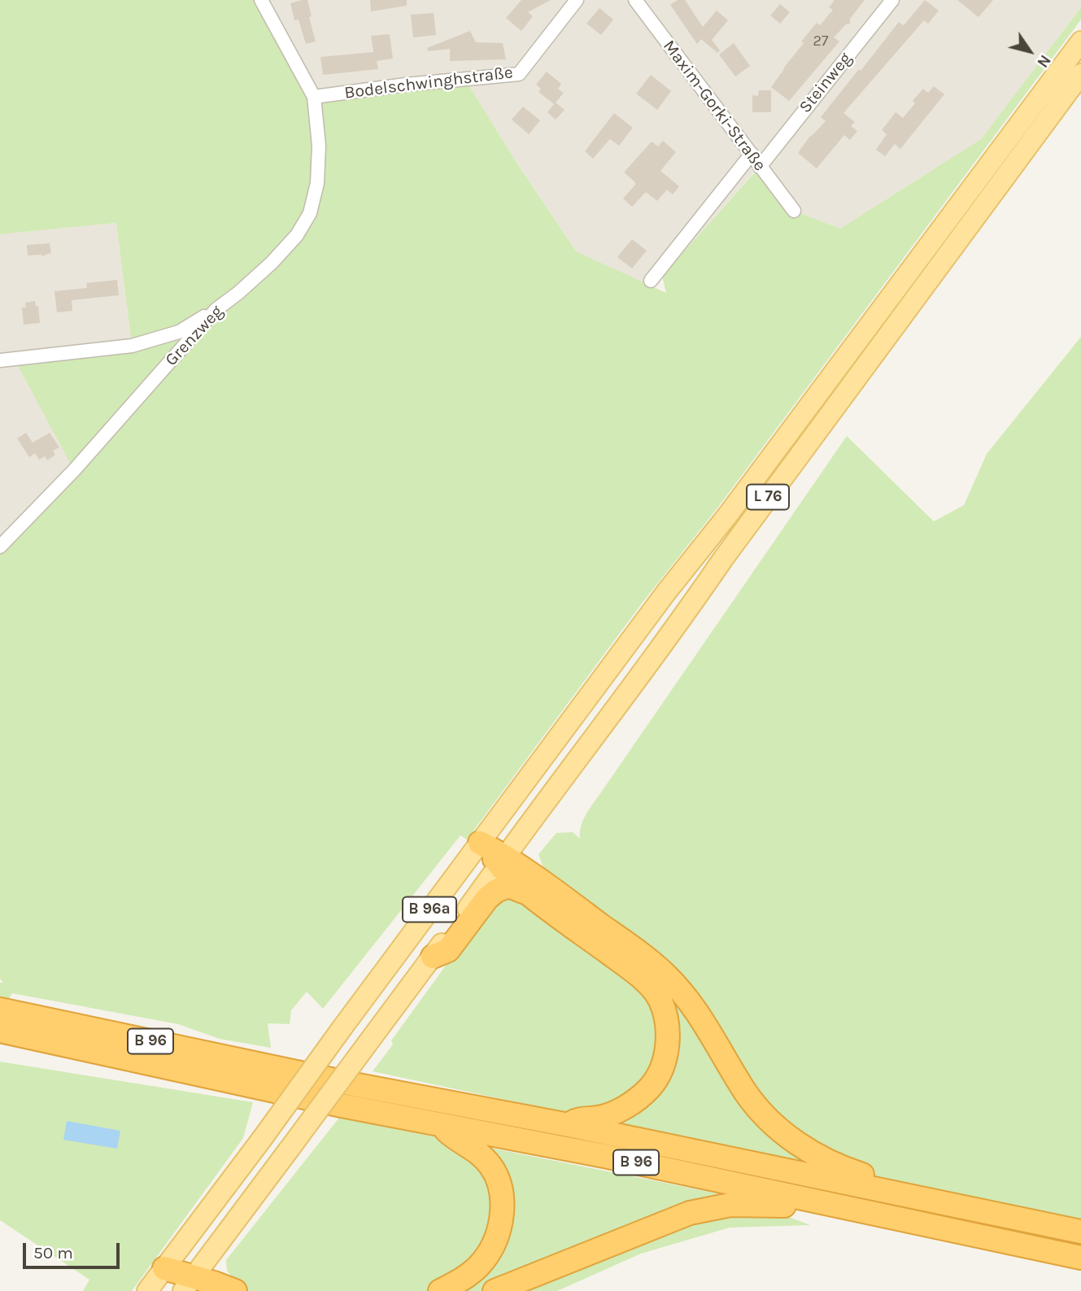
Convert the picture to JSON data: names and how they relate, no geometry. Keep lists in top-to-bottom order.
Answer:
{
  "streets": {
    "highway": ["B 96"],
    "main road": ["L 76", "B 96a"],
    "street": [
      "Bodelschwinghstraße",
      "Steinweg",
      "Maxim-Gorki-Straße",
      "Grenzweg"
    ]
  },
  "crossings": [
    ["Bodelschwinghstraße", "Grenzweg"],
    ["Steinweg", "Maxim-Gorki-Straße"],
    ["L 76", "B 96a"]
  ],
  "house_numbers": ["27"],
  "scale_bar": "50 m",
  "north": "bottom right"
}
